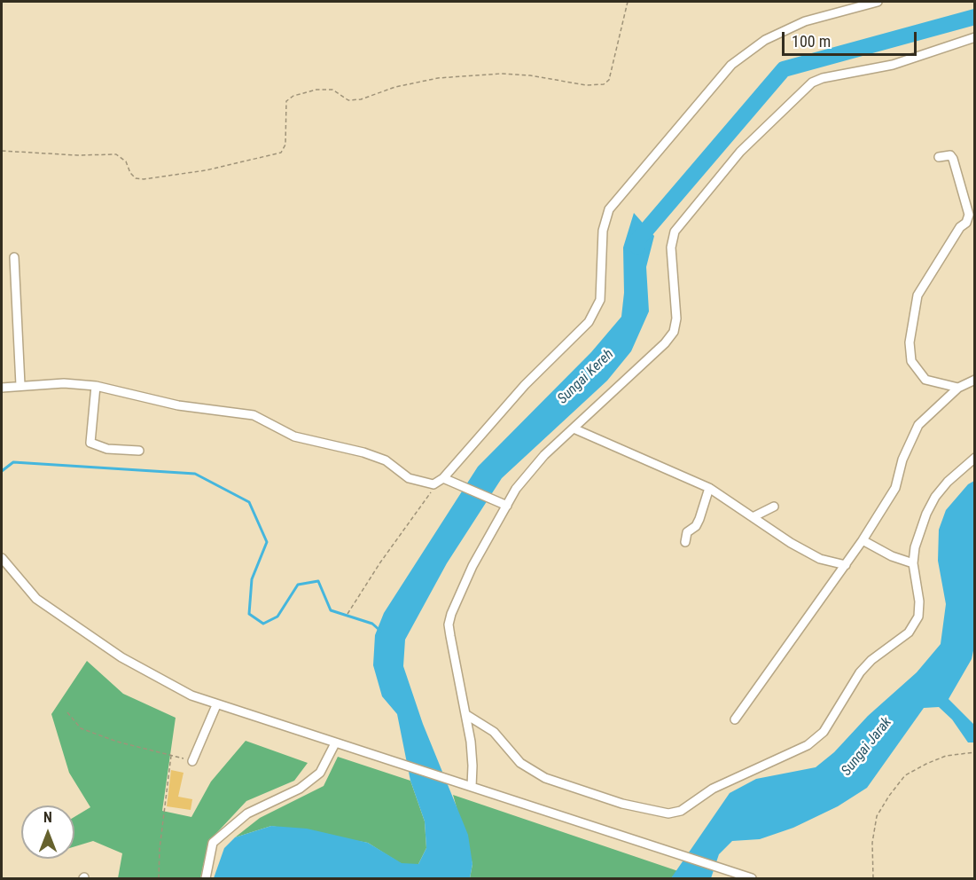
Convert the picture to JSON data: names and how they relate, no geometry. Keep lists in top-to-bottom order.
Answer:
{
  "water": ["Sungai Kereh", "Sungai Jarak"],
  "scale_bar": "100 m",
  "north": "top"
}
